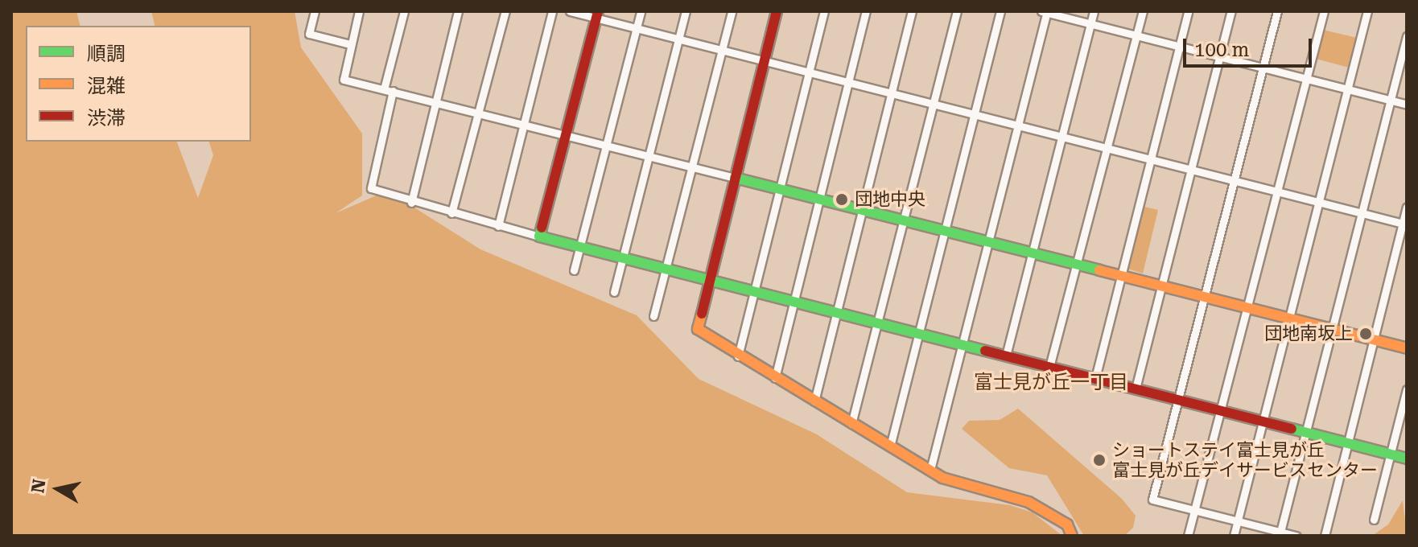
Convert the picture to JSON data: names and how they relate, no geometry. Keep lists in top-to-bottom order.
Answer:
{
  "districts": ["富士見が丘一丁目"],
  "places": ["団地中央", "団地南坂上", "ショートステイ富士見が丘 富士見が丘デイサービスセンター"],
  "legend": ["順調", "混雑", "渋滞"],
  "scale_bar": "100 m",
  "north": "left"
}
